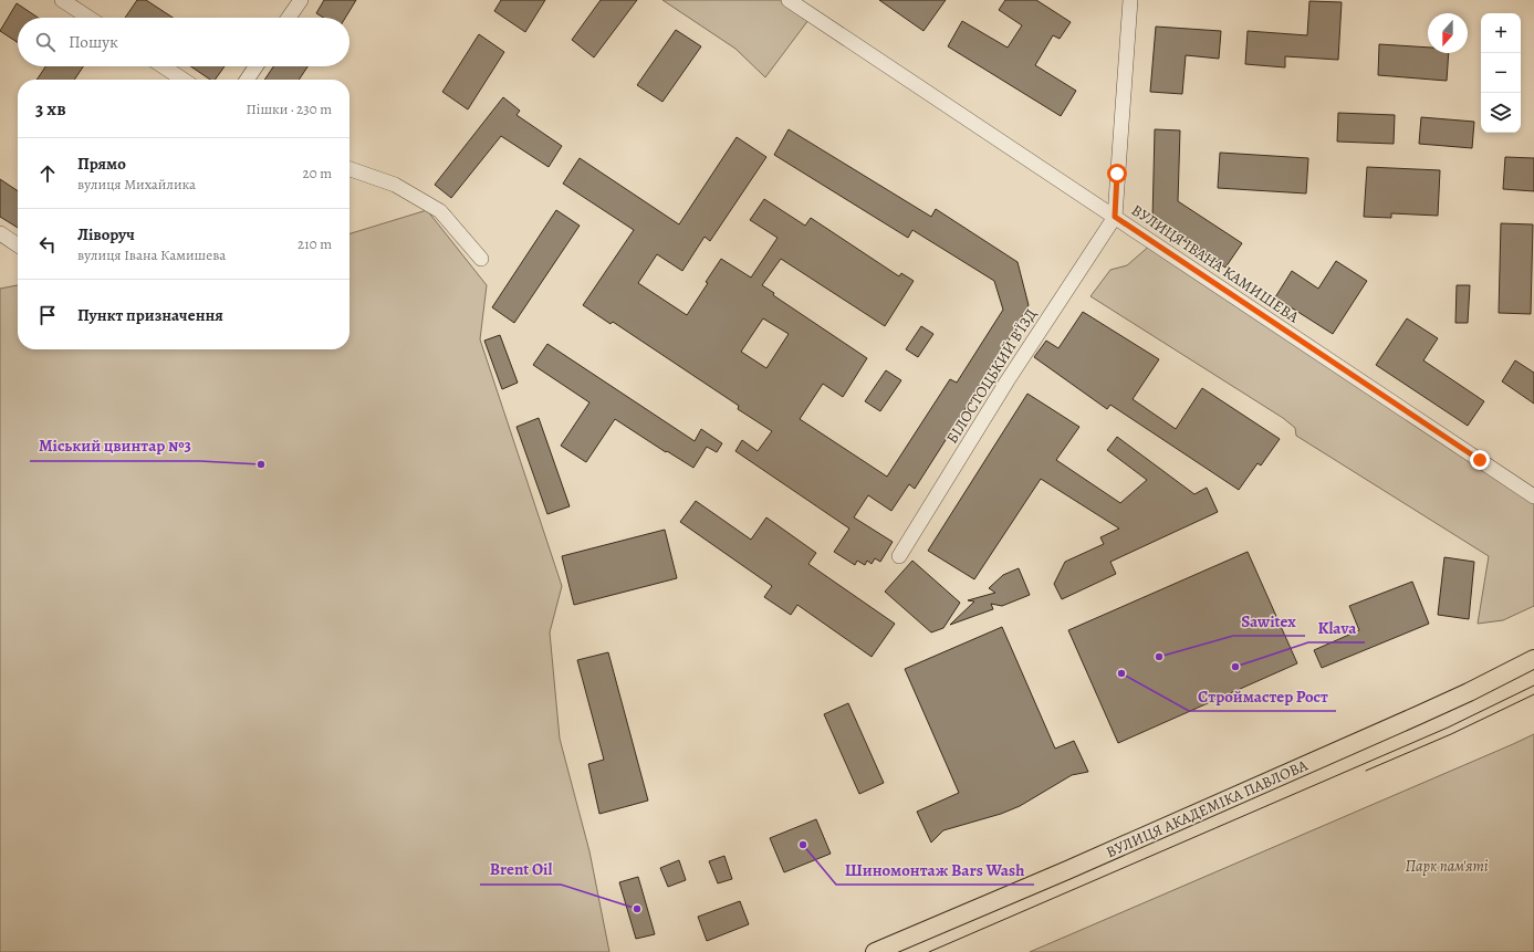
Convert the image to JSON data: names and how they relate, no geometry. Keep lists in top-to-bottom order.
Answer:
{
  "streets": {
    "main road": ["ВУЛИЦЯ АКАДЕМІКА ПАВЛОВА"],
    "street": ["ВУЛИЦЯ ІВАНА КАМИШЕВА", "БІЛОСТОЦЬКИЙ В’ЇЗД"]
  },
  "crossings": [
    ["ВУЛИЦЯ ІВАНА КАМИШЕВА", "БІЛОСТОЦЬКИЙ В’ЇЗД"]
  ],
  "parks": ["Парк пам'яті"],
  "places": [
    "Міський цвинтар №3",
    "Sawitex",
    "Klava",
    "Строймастер Рост",
    "Шиномонтаж Bars Wash",
    "Brent Oil"
  ],
  "north": "bottom",
  "page": {
    "map_buttons": ["+", "−"],
    "search": "Пошук",
    "heading": ["3 хв", "Пішки · 230 m"],
    "list": [
      ["Прямо", "вулиця Михайлика", "20 m"],
      ["Ліворуч", "вулиця Івана Камишева", "210 m"],
      "Пункт призначення"
    ]
  }
}
